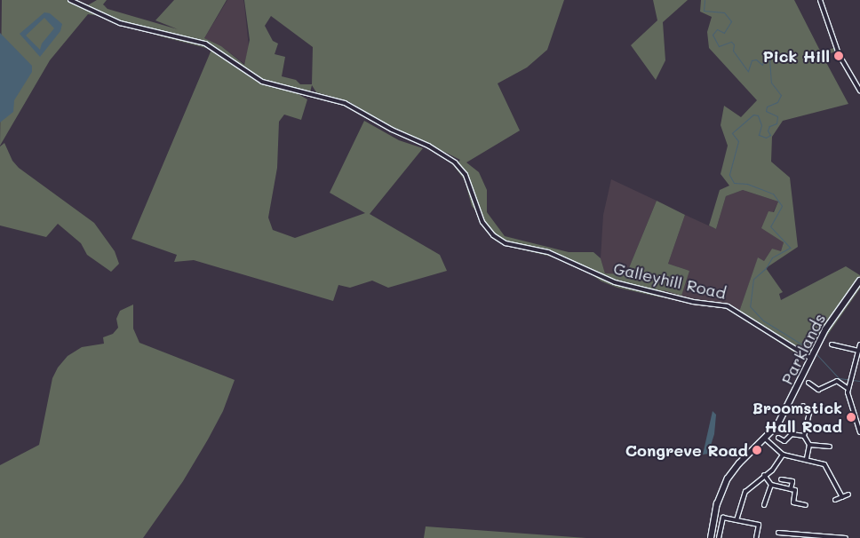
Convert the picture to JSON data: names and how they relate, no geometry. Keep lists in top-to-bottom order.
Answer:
{
  "streets": {
    "street": ["Galleyhill Road", "Parklands"]
  },
  "crossings": [
    ["Galleyhill Road", "Parklands"]
  ],
  "places": ["Pick Hill", "Broomstick Hall Road", "Congreve Road"]
}
